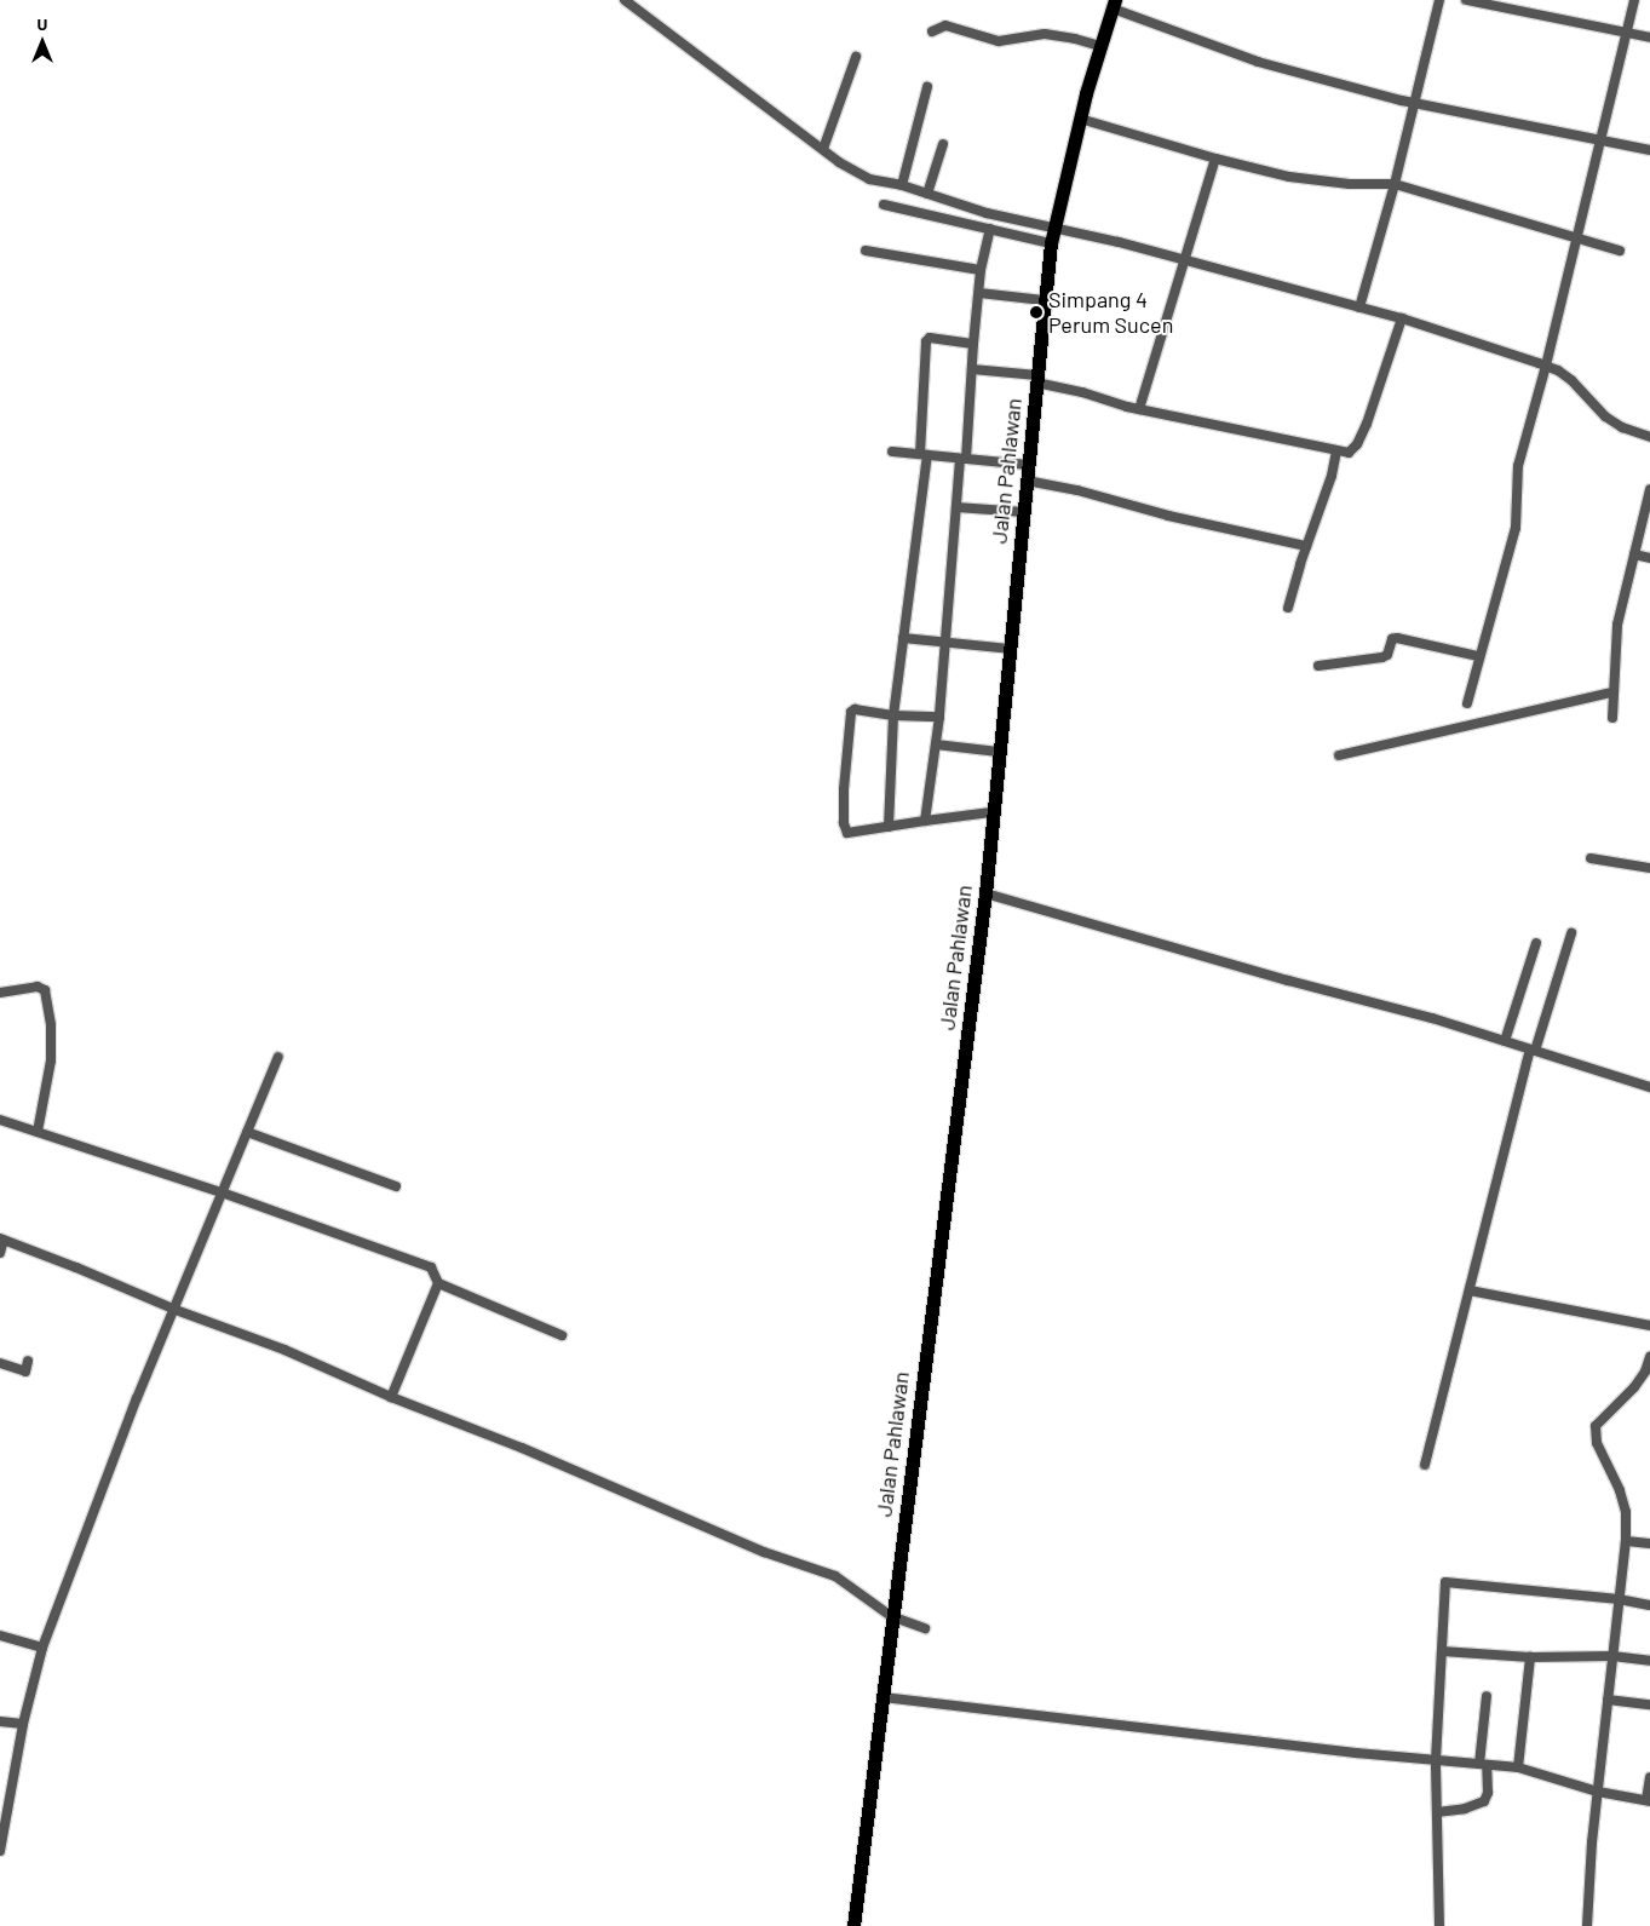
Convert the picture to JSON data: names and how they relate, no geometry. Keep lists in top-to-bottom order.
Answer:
{
  "streets": {
    "main road": ["Jalan Pahlawan"]
  },
  "places": ["Simpang 4 Perum Sucen"],
  "north": "top"
}
